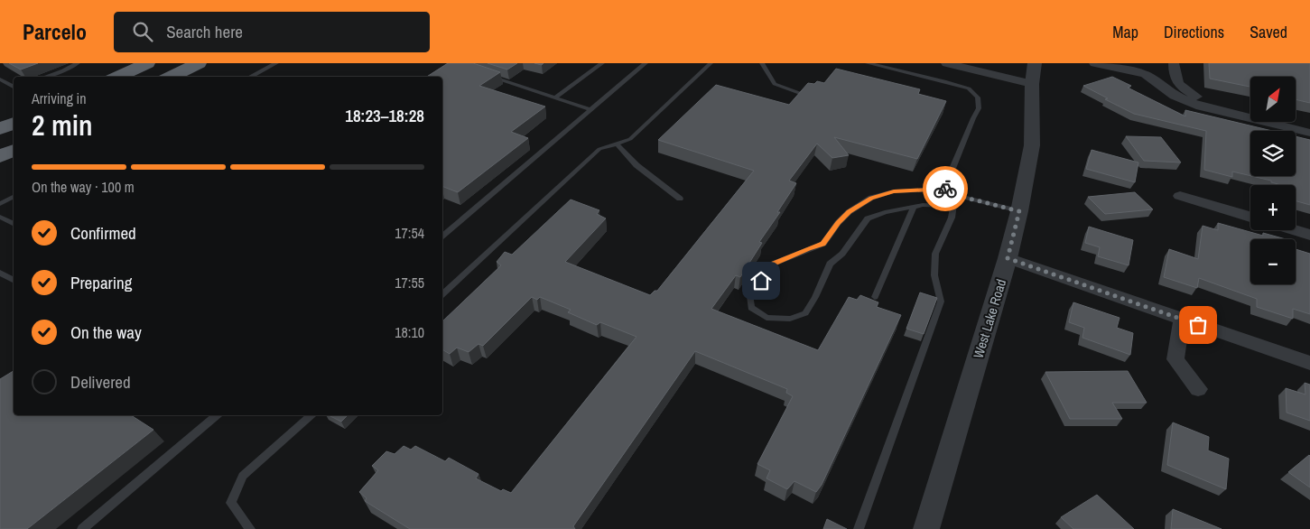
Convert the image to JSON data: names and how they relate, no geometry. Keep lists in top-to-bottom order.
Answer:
{
  "streets": {
    "street": ["West Lake Road"]
  },
  "north": "top right",
  "page": {
    "header": "Parcelo",
    "search": "Search here",
    "nav": ["Map", "Directions", "Saved"],
    "map_buttons": ["+", "−"],
    "heading": ["2 min", "Arriving in", "18:23–18:28"],
    "bar": "On the way · 100 m",
    "list": [
      ["Confirmed", "17:54"],
      ["Preparing", "17:55"],
      ["On the way", "18:10"],
      "Delivered"
    ]
  }
}
